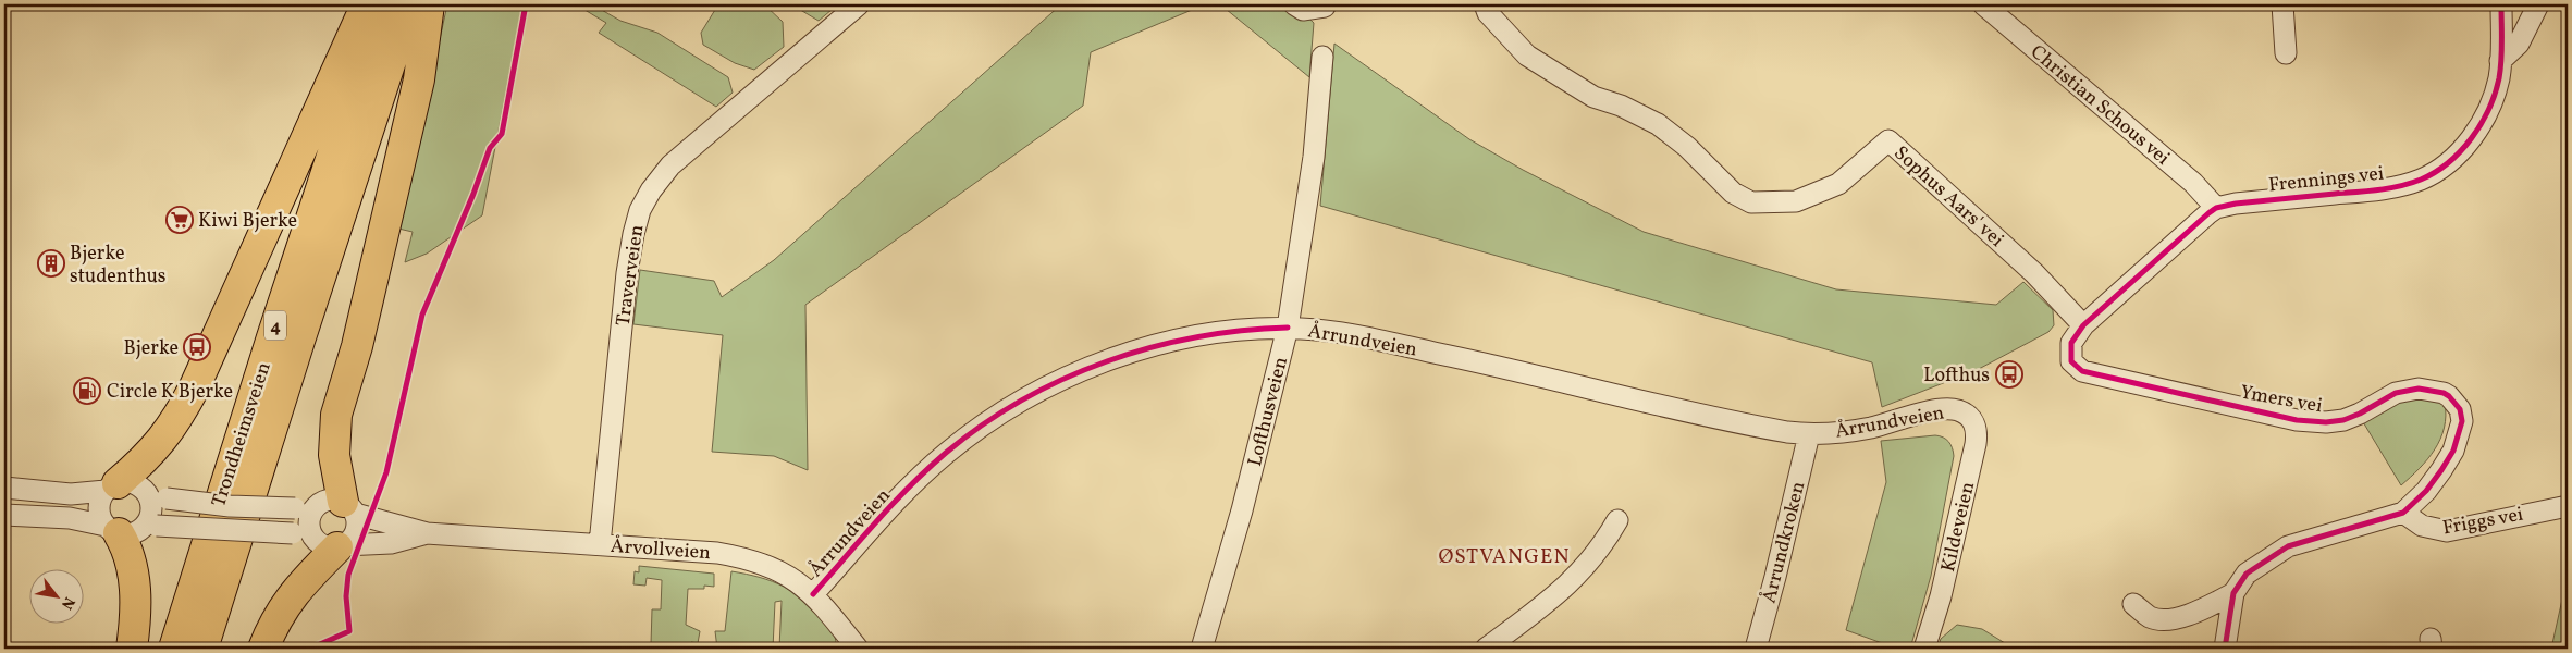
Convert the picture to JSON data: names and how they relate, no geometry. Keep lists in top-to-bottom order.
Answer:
{
  "streets": {
    "highway": ["4", "Trondheimsveien"],
    "street": [
      "Christian Schous vei",
      "Frennings vei",
      "Sophus Aars' vei",
      "Traverveien",
      "Årrundveien",
      "Ymers vei",
      "Lofthusveien",
      "Friggs vei",
      "Kildeveien",
      "Årrundkroken",
      "Årvollveien"
    ]
  },
  "crossings": [
    ["Christian Schous vei", "Frennings vei"],
    ["Frennings vei", "Sophus Aars' vei"],
    ["Frennings vei", "Ymers vei"],
    ["Sophus Aars' vei", "Ymers vei"],
    ["Traverveien", "Årvollveien"],
    ["Årrundveien", "Lofthusveien"],
    ["Årrundveien", "Kildeveien"],
    ["Årrundveien", "Årrundkroken"],
    ["Årrundveien", "Årvollveien"],
    ["Ymers vei", "Friggs vei"]
  ],
  "districts": ["ØSTVANGEN"],
  "places": {
    "supermarket": ["Kiwi Bjerke"],
    "building": ["Bjerke studenthus"],
    "bus stop": ["Bjerke", "Lofthus"],
    "fuel station": ["Circle K Bjerke"]
  },
  "north": "bottom right"
}
